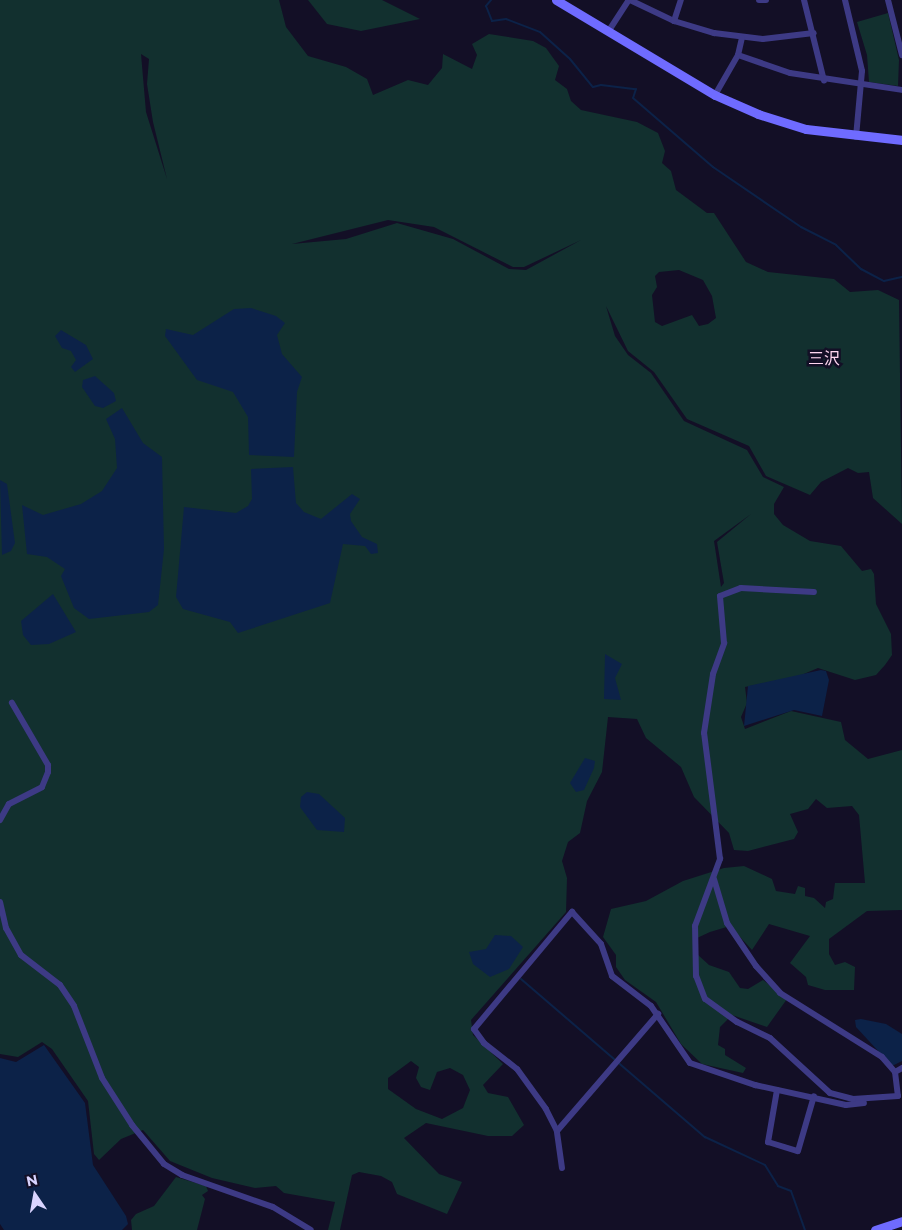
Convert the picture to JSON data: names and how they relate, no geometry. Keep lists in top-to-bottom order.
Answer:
{
  "districts": ["三沢"],
  "north": "top"
}
